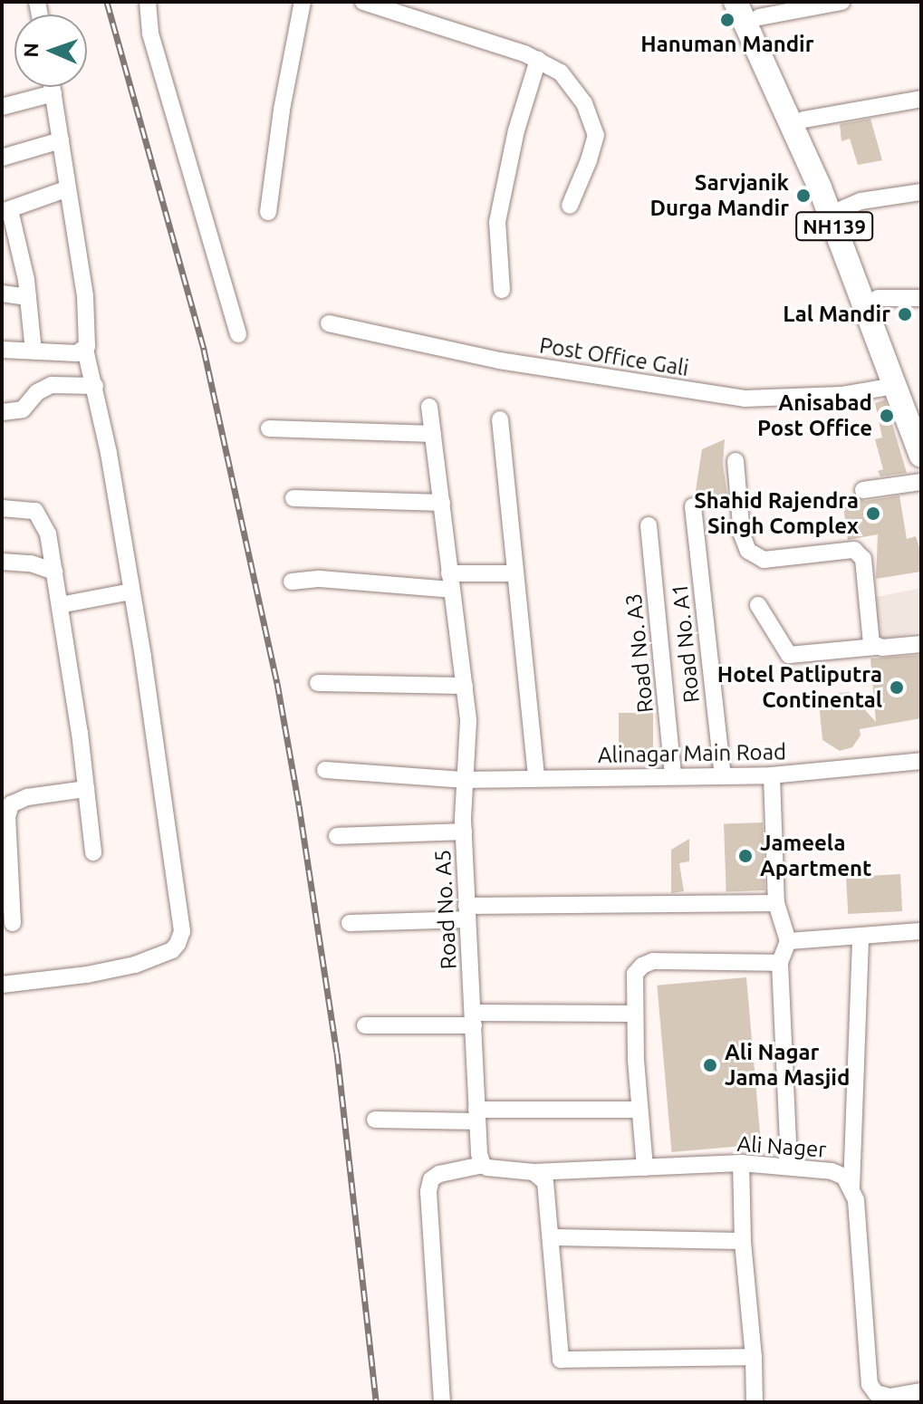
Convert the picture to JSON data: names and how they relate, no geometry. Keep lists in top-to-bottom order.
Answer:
{
  "streets": {
    "highway": ["NH139"],
    "street": [
      "Post Office Gali",
      "Road No. A1",
      "Road No. A3",
      "Alinagar Main Road",
      "Road No. A5",
      "Ali Nager"
    ]
  },
  "crossings": [
    ["NH139", "Post Office Gali"],
    ["Road No. A1", "Alinagar Main Road"],
    ["Road No. A3", "Alinagar Main Road"],
    ["Alinagar Main Road", "Road No. A5"]
  ],
  "places": [
    "Hanuman Mandir",
    "Sarvjanik Durga Mandir",
    "Lal Mandir",
    "Anisabad Post Office",
    "Shahid Rajendra Singh Complex",
    "Hotel Patliputra Continental",
    "Jameela Apartment",
    "Ali Nagar Jama Masjid"
  ],
  "north": "left"
}
